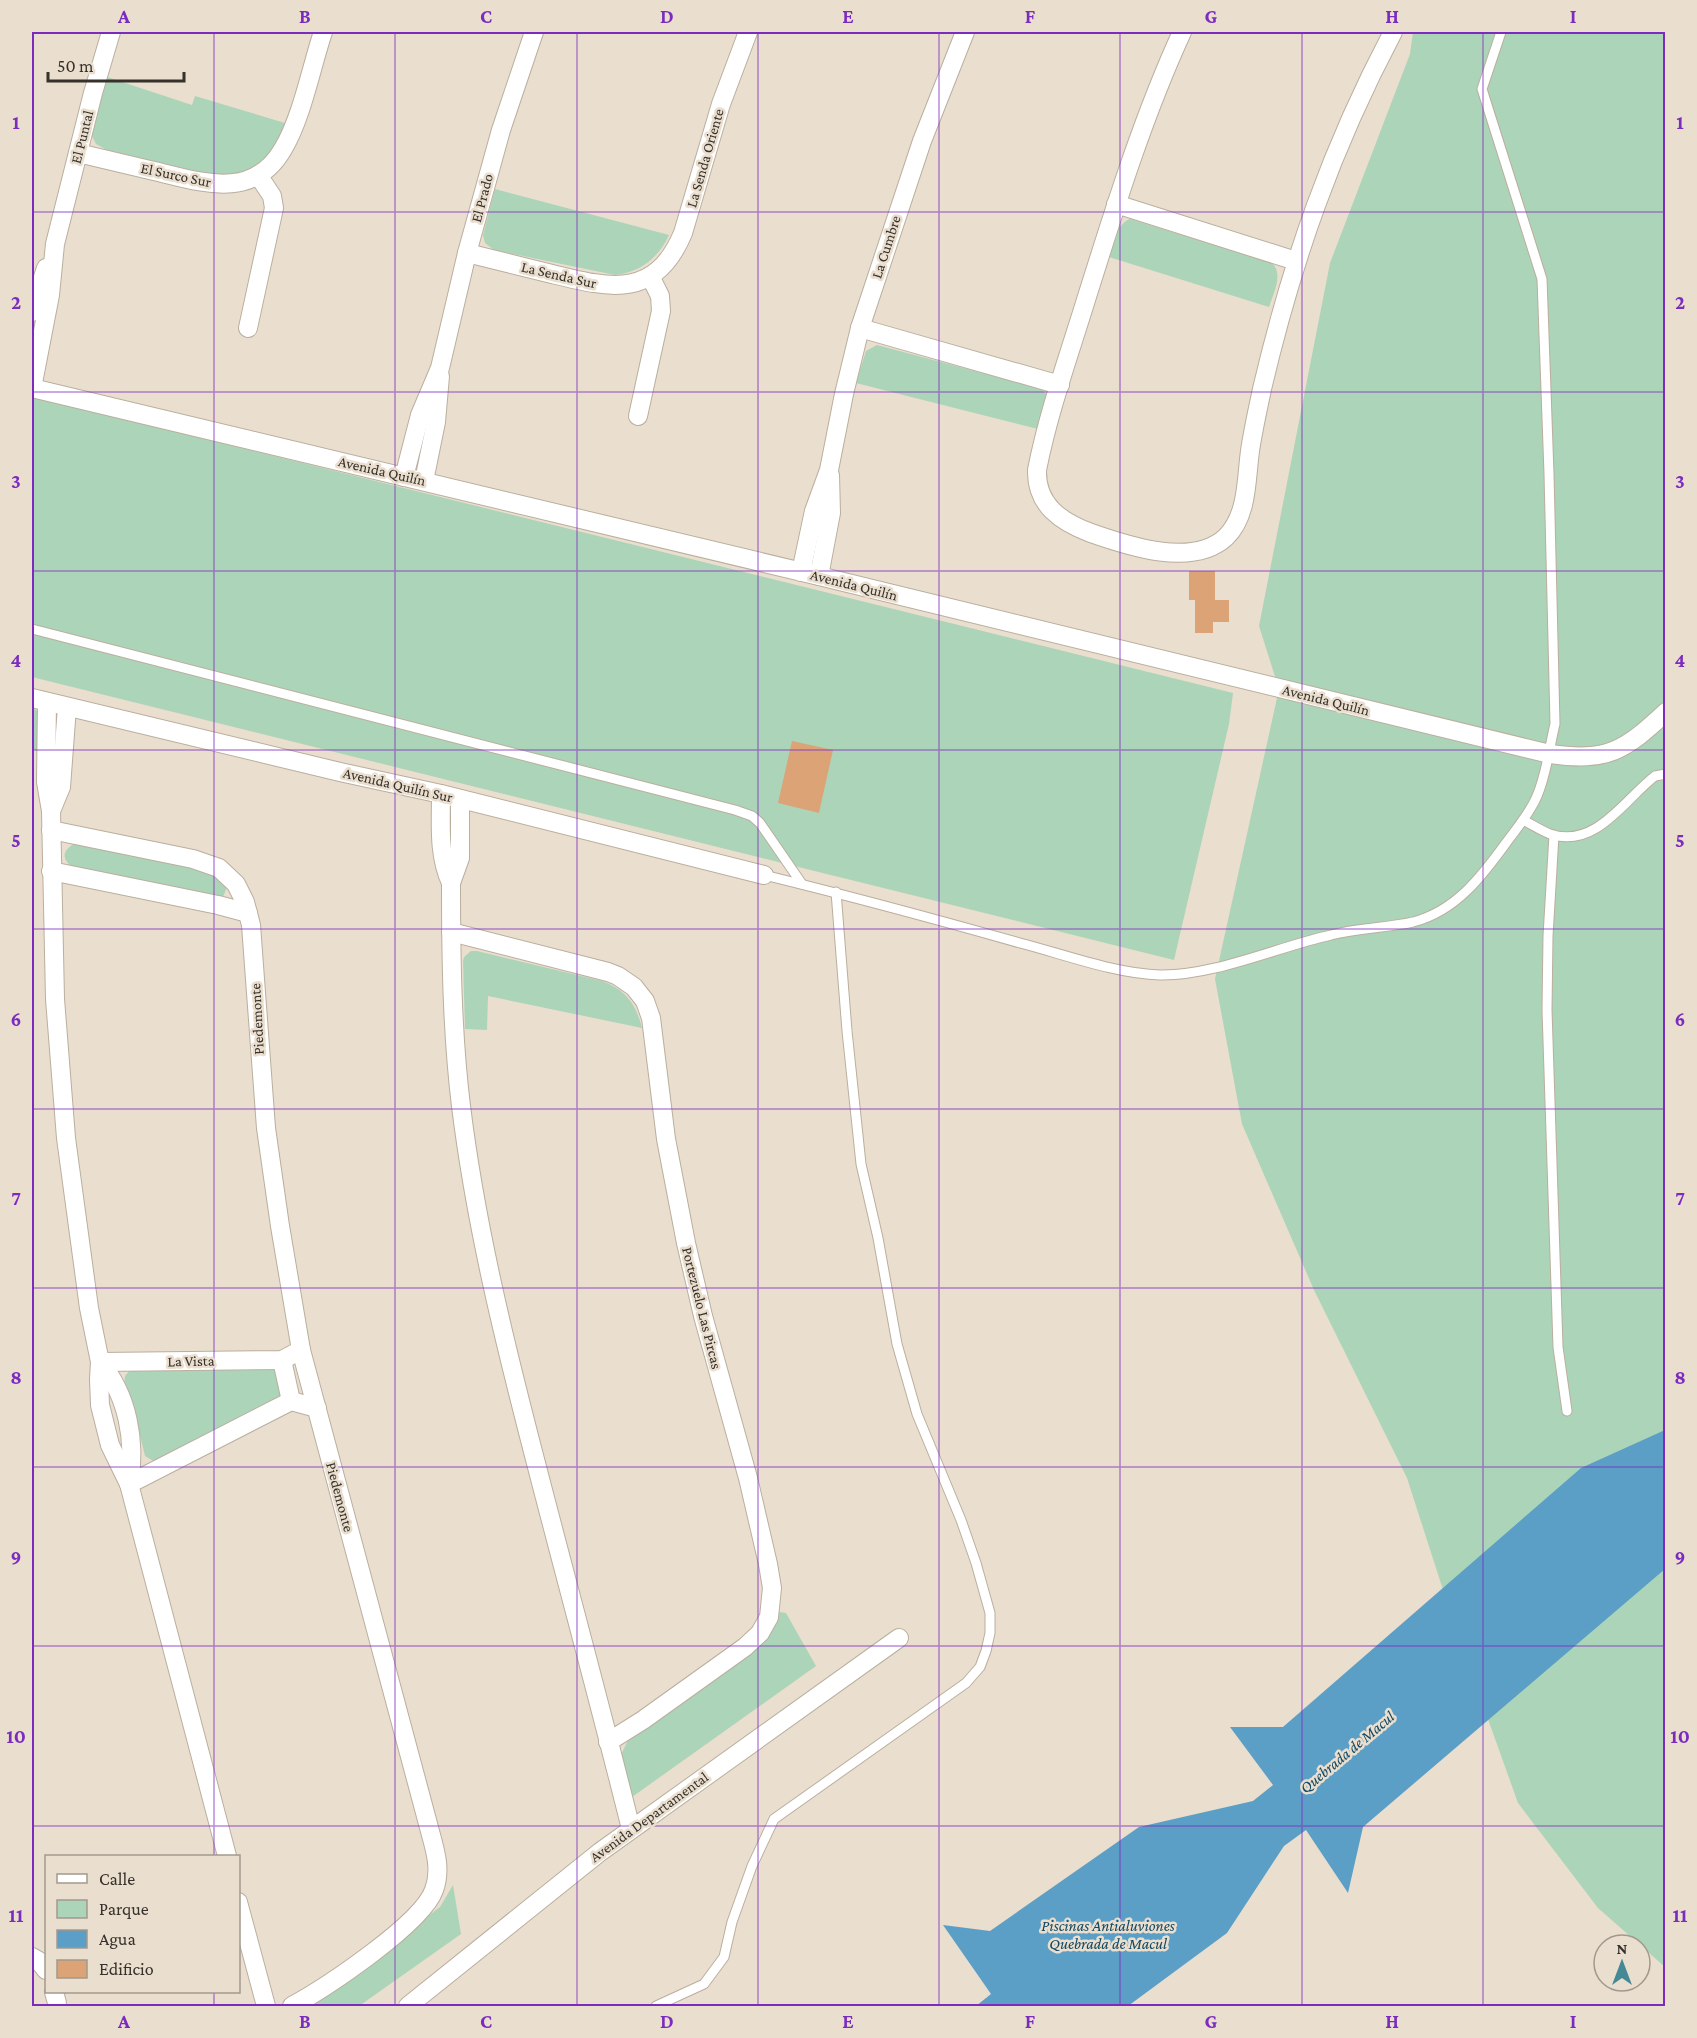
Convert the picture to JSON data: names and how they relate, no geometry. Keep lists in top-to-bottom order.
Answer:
{
  "streets": {
    "street": [
      "El Puntal",
      "La Senda Oriente",
      "El Surco Sur",
      "El Prado",
      "La Cumbre",
      "La Senda Sur",
      "Avenida Quilín",
      "Avenida Quilín Sur",
      "Piedemonte",
      "Portezuelo Las Pircas",
      "La Vista",
      "Avenida Departamental"
    ]
  },
  "crossings": [
    ["El Puntal", "El Surco Sur"],
    ["El Puntal", "Avenida Quilín"],
    ["La Senda Oriente", "La Senda Sur"],
    ["El Prado", "La Senda Sur"],
    ["El Prado", "Avenida Quilín"],
    ["La Cumbre", "Avenida Quilín"],
    ["Piedemonte", "La Vista"]
  ],
  "water": ["Quebrada de Macul", "Piscinas Antialuviones Quebrada de Macul"],
  "legend": [
    "Calle",
    "Parque",
    "Agua",
    "Edificio"
  ],
  "scale_bar": "50 m",
  "north": "top",
  "grid": {
    "columns": [
      "A",
      "B",
      "C",
      "D",
      "E",
      "F",
      "G",
      "H",
      "I"
    ],
    "rows": [
      "1",
      "2",
      "3",
      "4",
      "5",
      "6",
      "7",
      "8",
      "9",
      "10",
      "11"
    ]
  }
}
